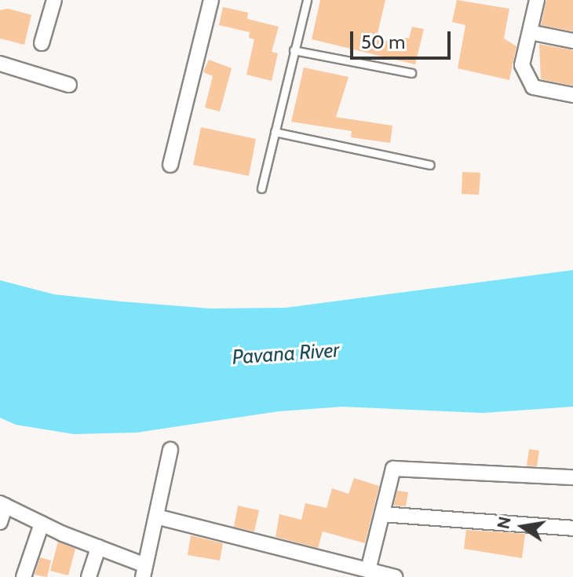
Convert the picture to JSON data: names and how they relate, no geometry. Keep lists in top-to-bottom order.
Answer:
{
  "water": ["Pavana River"],
  "scale_bar": "50 m",
  "north": "left"
}
